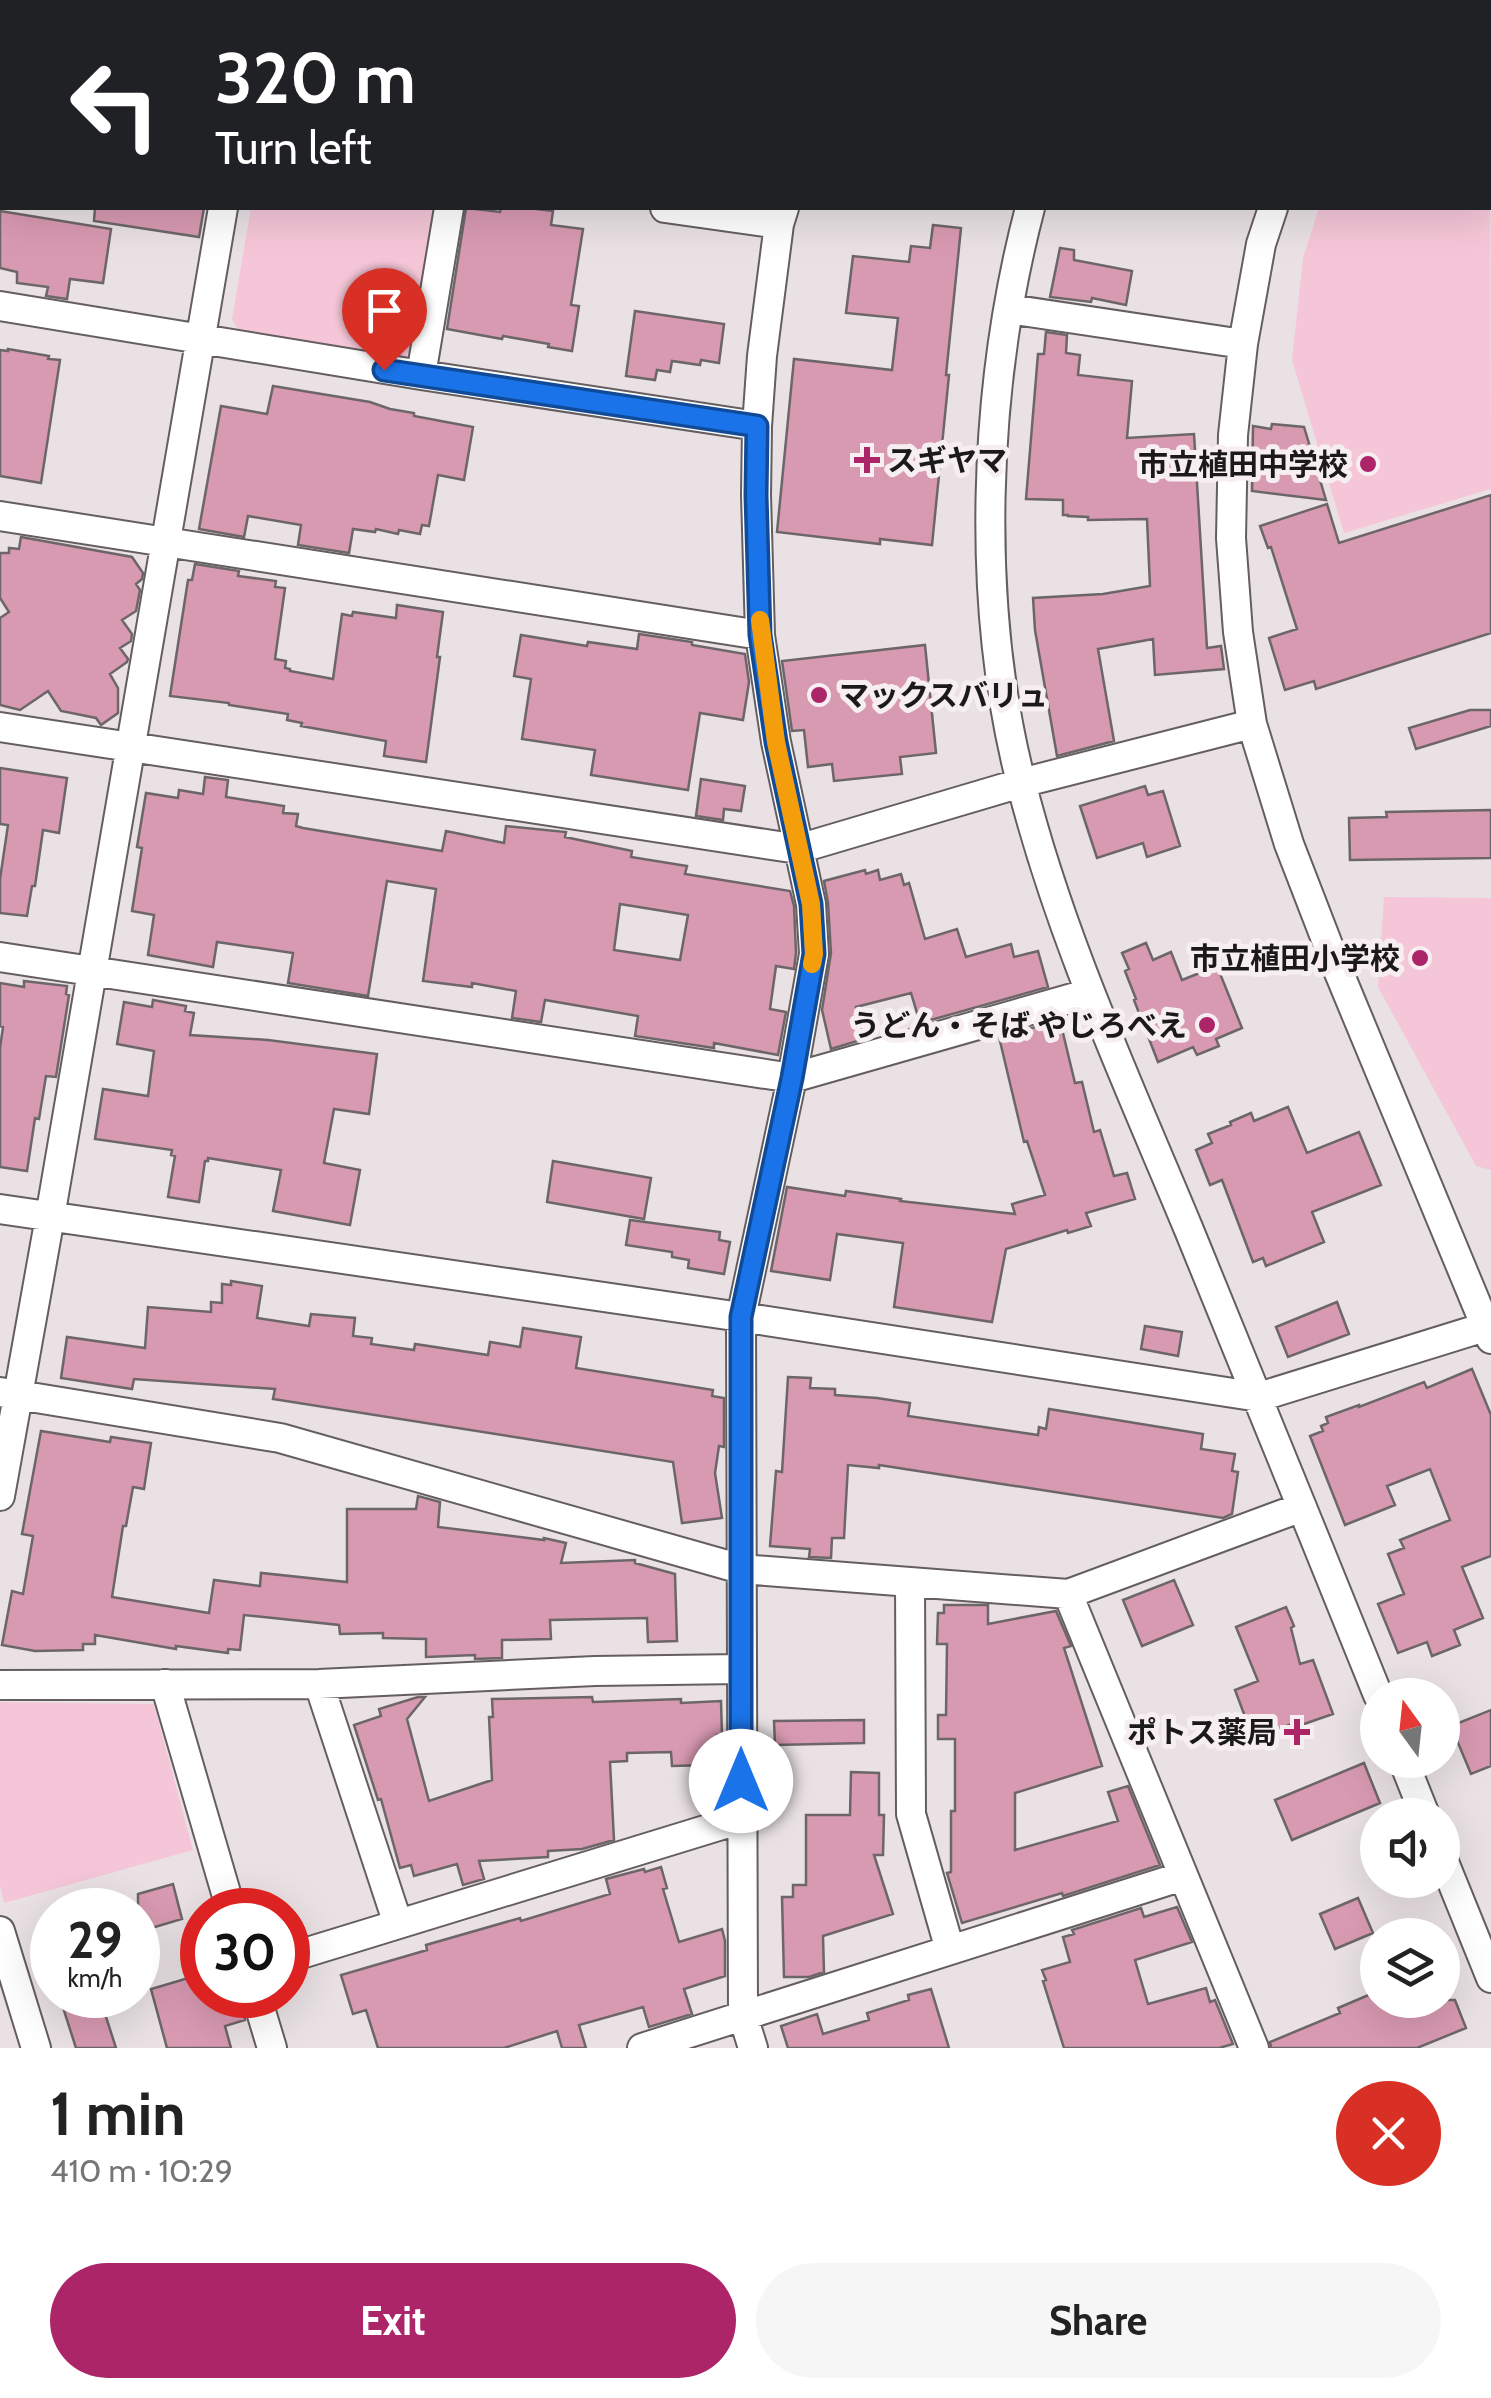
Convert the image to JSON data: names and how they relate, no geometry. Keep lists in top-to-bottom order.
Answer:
{
  "places": {
    "health": ["スギヤマ", "ポトス薬局"],
    "other": [
      "市立植田中学校",
      "マックスバリュ",
      "市立植田小学校",
      "うどん・そば やじろべえ"
    ]
  },
  "north": "top",
  "page": {
    "turn": ["320 m", "Turn left"],
    "speed": "29 km/h",
    "limit": "30",
    "heading": ["1 min", "410 m · 10:29"],
    "buttons": ["Exit", "Share"]
  }
}
